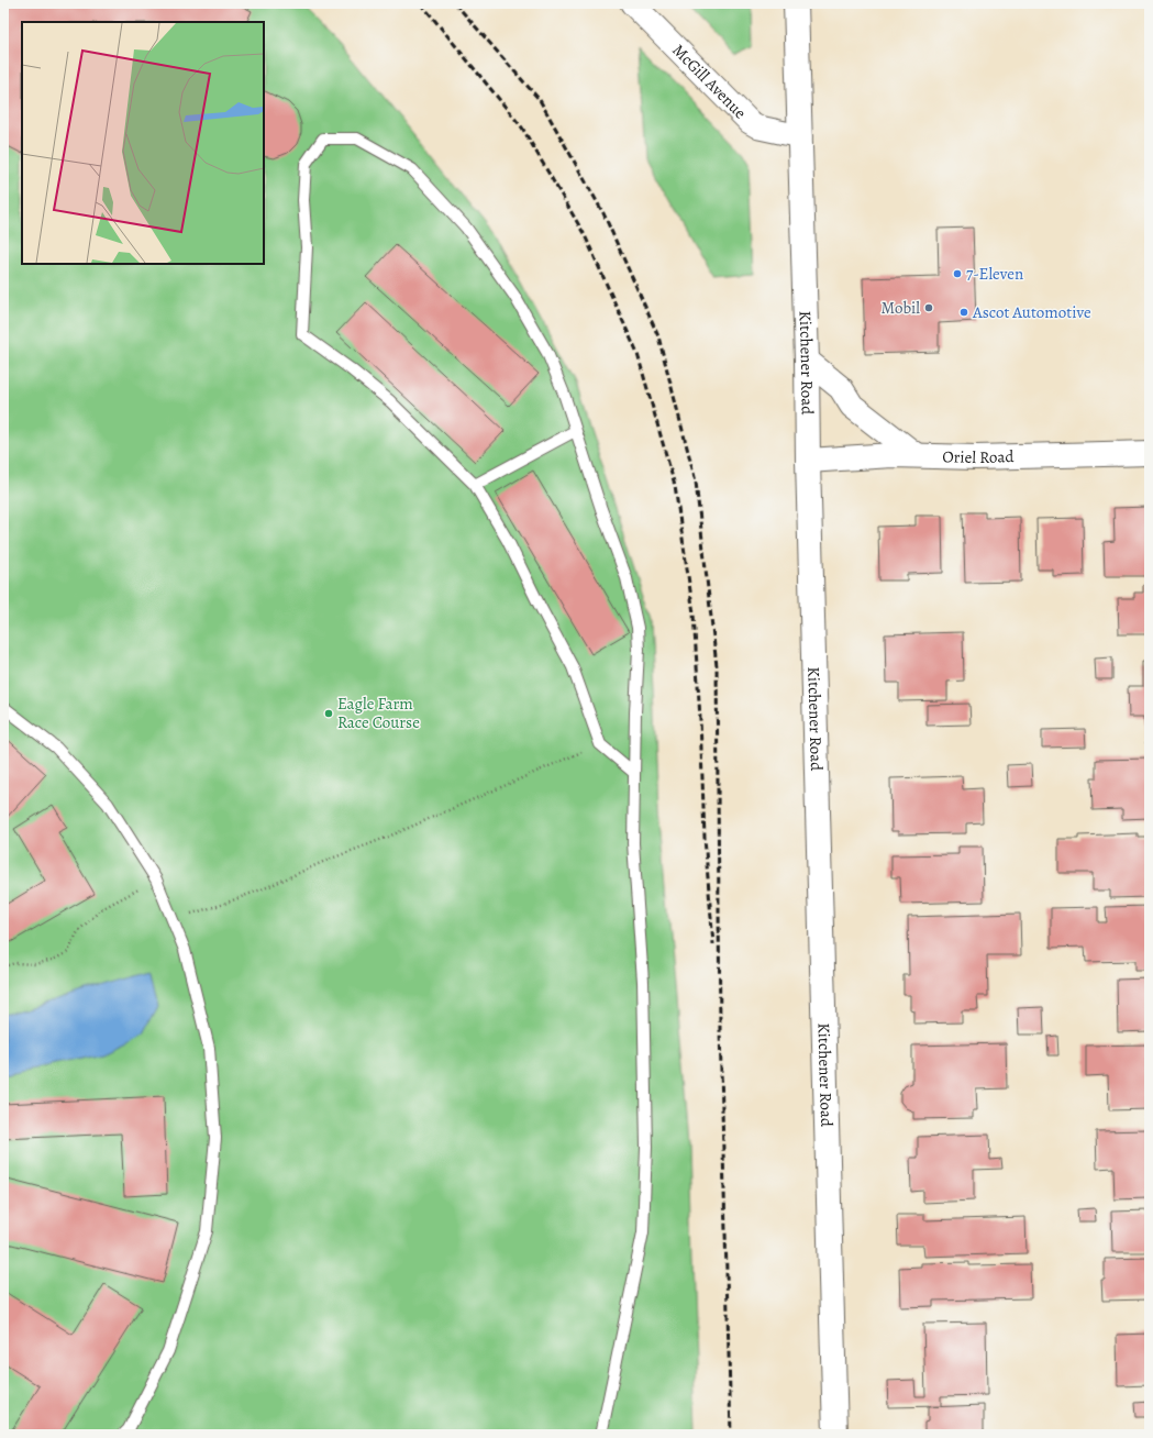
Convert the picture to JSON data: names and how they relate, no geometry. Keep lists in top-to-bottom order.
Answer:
{
  "streets": {
    "main road": ["Kitchener Road", "Oriel Road"],
    "street": ["McGill Avenue"]
  },
  "crossings": [
    ["McGill Avenue", "Kitchener Road"],
    ["Kitchener Road", "Oriel Road"]
  ],
  "places": [
    "7-Eleven",
    "Mobil",
    "Ascot Automotive",
    "Eagle Farm Race Course"
  ]
}
